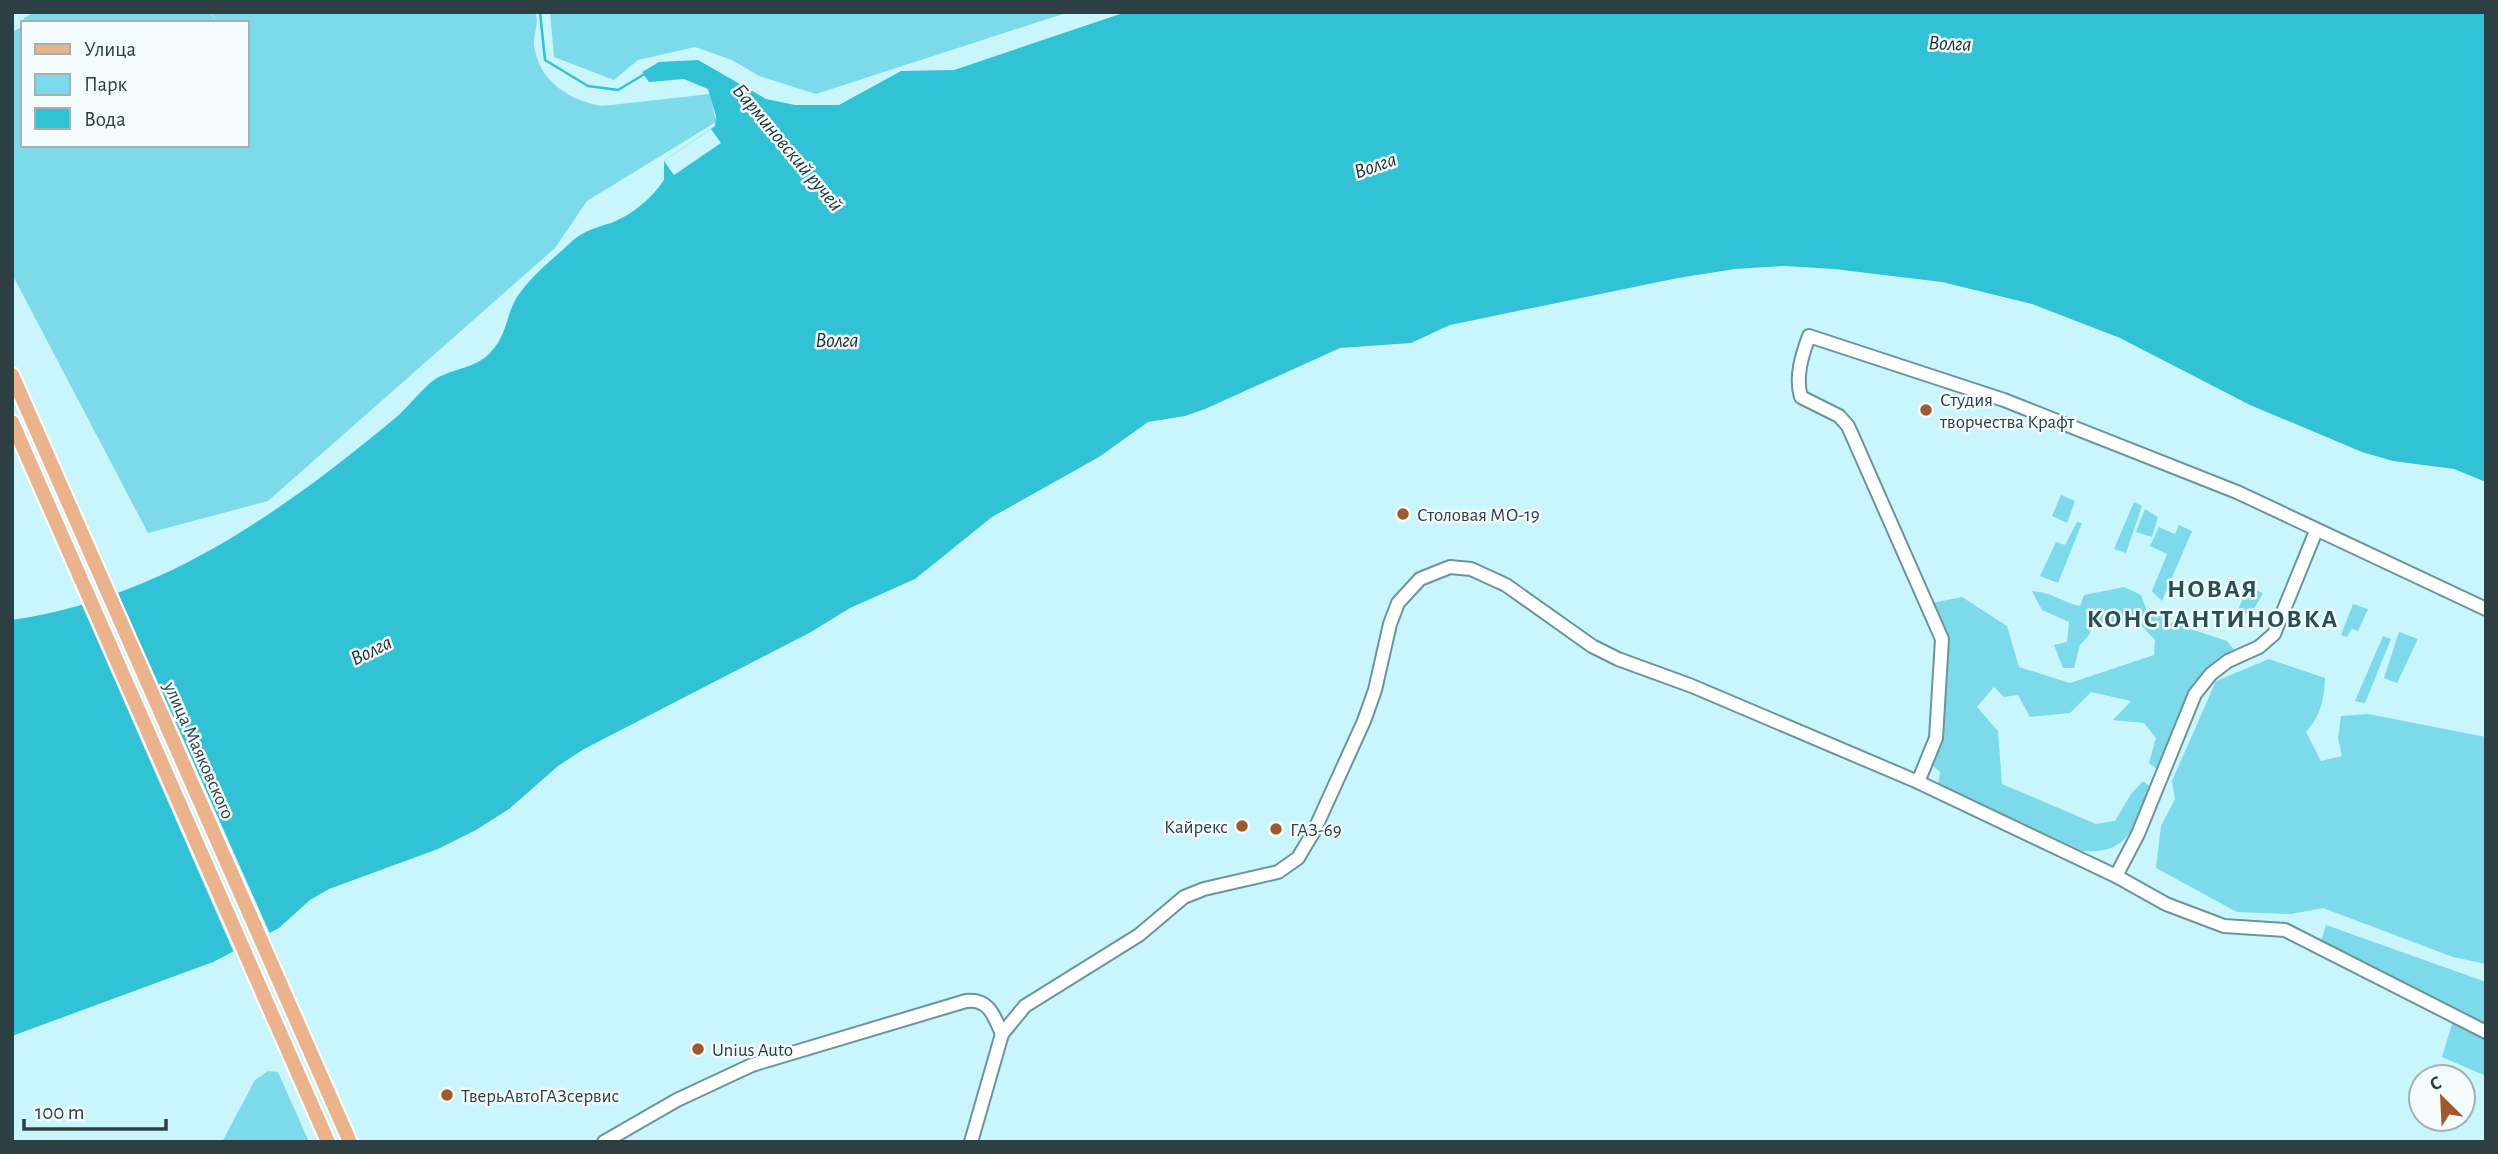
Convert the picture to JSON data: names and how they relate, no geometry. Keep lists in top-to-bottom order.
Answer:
{
  "streets": {
    "main road": ["улица Маяковского"]
  },
  "districts": ["НОВАЯ КОНСТАНТИНОВКА"],
  "water": ["Волга", "Барминовский ручей"],
  "places": [
    "Студия творчества Крафт",
    "Столовая МО-19",
    "Кайрекс",
    "ГАЗ-69",
    "Unius Auto",
    "ТверьАвтоГАЗсервис"
  ],
  "legend": ["Улица", "Парк", "Вода"],
  "scale_bar": "100 m",
  "north": "top left"
}
